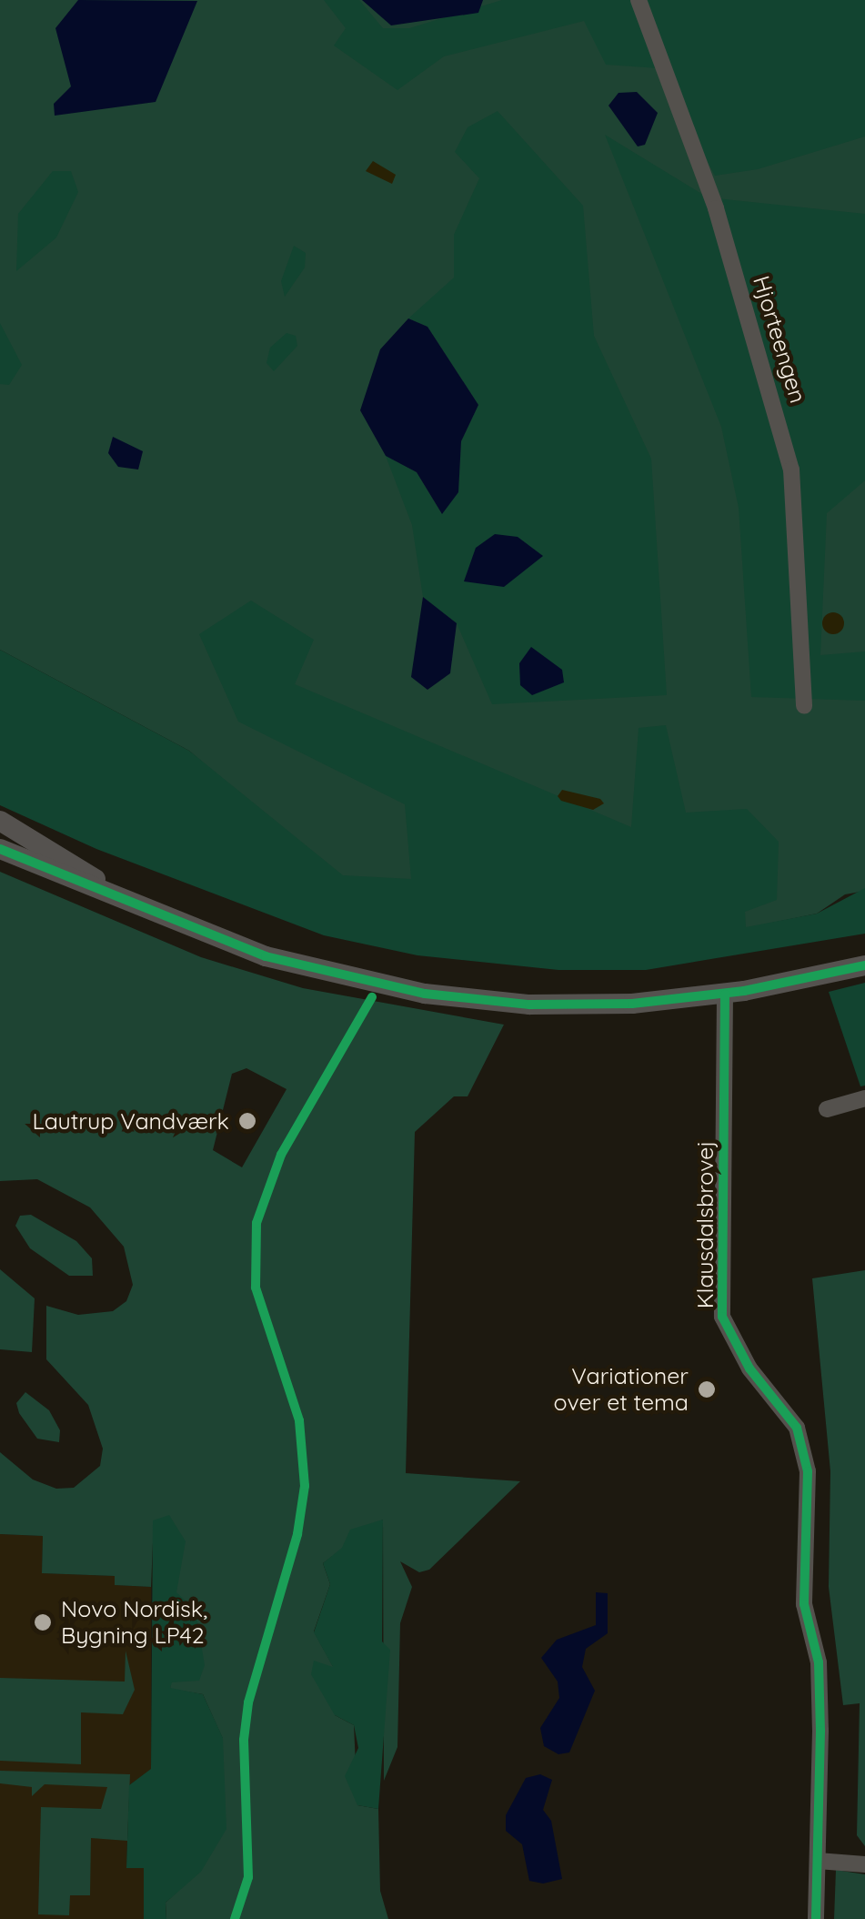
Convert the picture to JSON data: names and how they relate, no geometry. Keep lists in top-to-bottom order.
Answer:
{
  "streets": {
    "street": ["Hjorteengen", "Klausdalsbrovej"]
  },
  "places": ["Lautrup Vandværk", "Variationer over et tema", "Novo Nordisk, Bygning LP42"]
}
